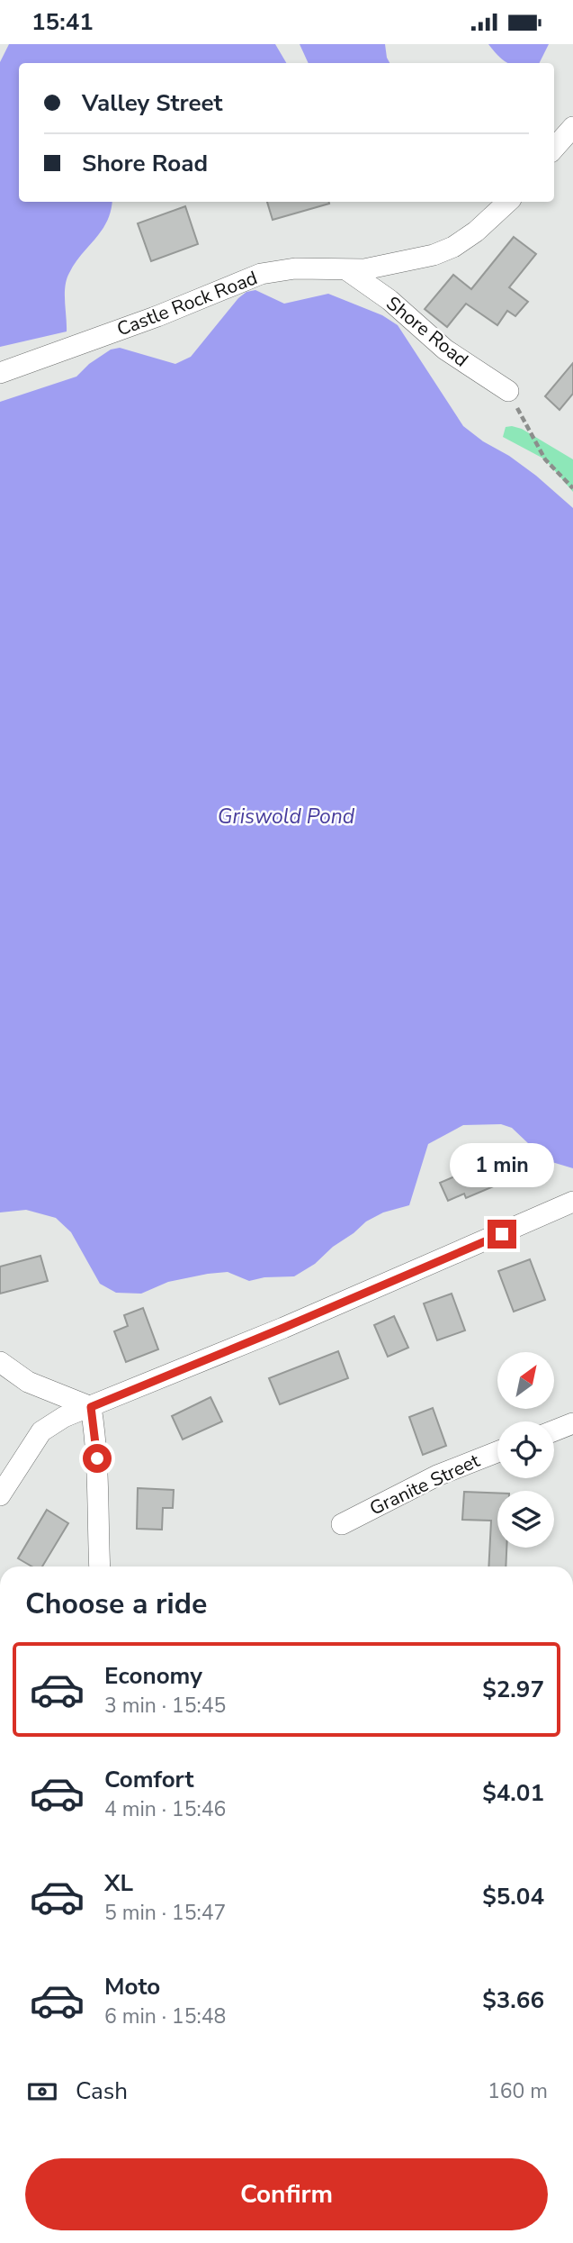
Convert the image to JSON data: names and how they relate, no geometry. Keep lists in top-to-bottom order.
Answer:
{
  "streets": {
    "street": ["Castle Rock Road", "Shore Road", "Granite Street"]
  },
  "crossings": [
    ["Castle Rock Road", "Shore Road"]
  ],
  "water": ["Griswold Pond"],
  "north": "top right",
  "page": {
    "status": "15:41",
    "banner": ["Valley Street", "Shore Road"],
    "bubble": "1 min",
    "heading": "Choose a ride",
    "list": [
      {
        "name": "Economy",
        "note": "3 min · 15:45",
        "value": "$2.97"
      },
      {
        "name": "Comfort",
        "note": "4 min · 15:46",
        "value": "$4.01"
      },
      {
        "name": "XL",
        "note": "5 min · 15:47",
        "value": "$5.04"
      },
      {
        "name": "Moto",
        "note": "6 min · 15:48",
        "value": "$3.66"
      }
    ],
    "pay": ["Cash", "160 m"],
    "buttons": "Confirm"
  }
}
